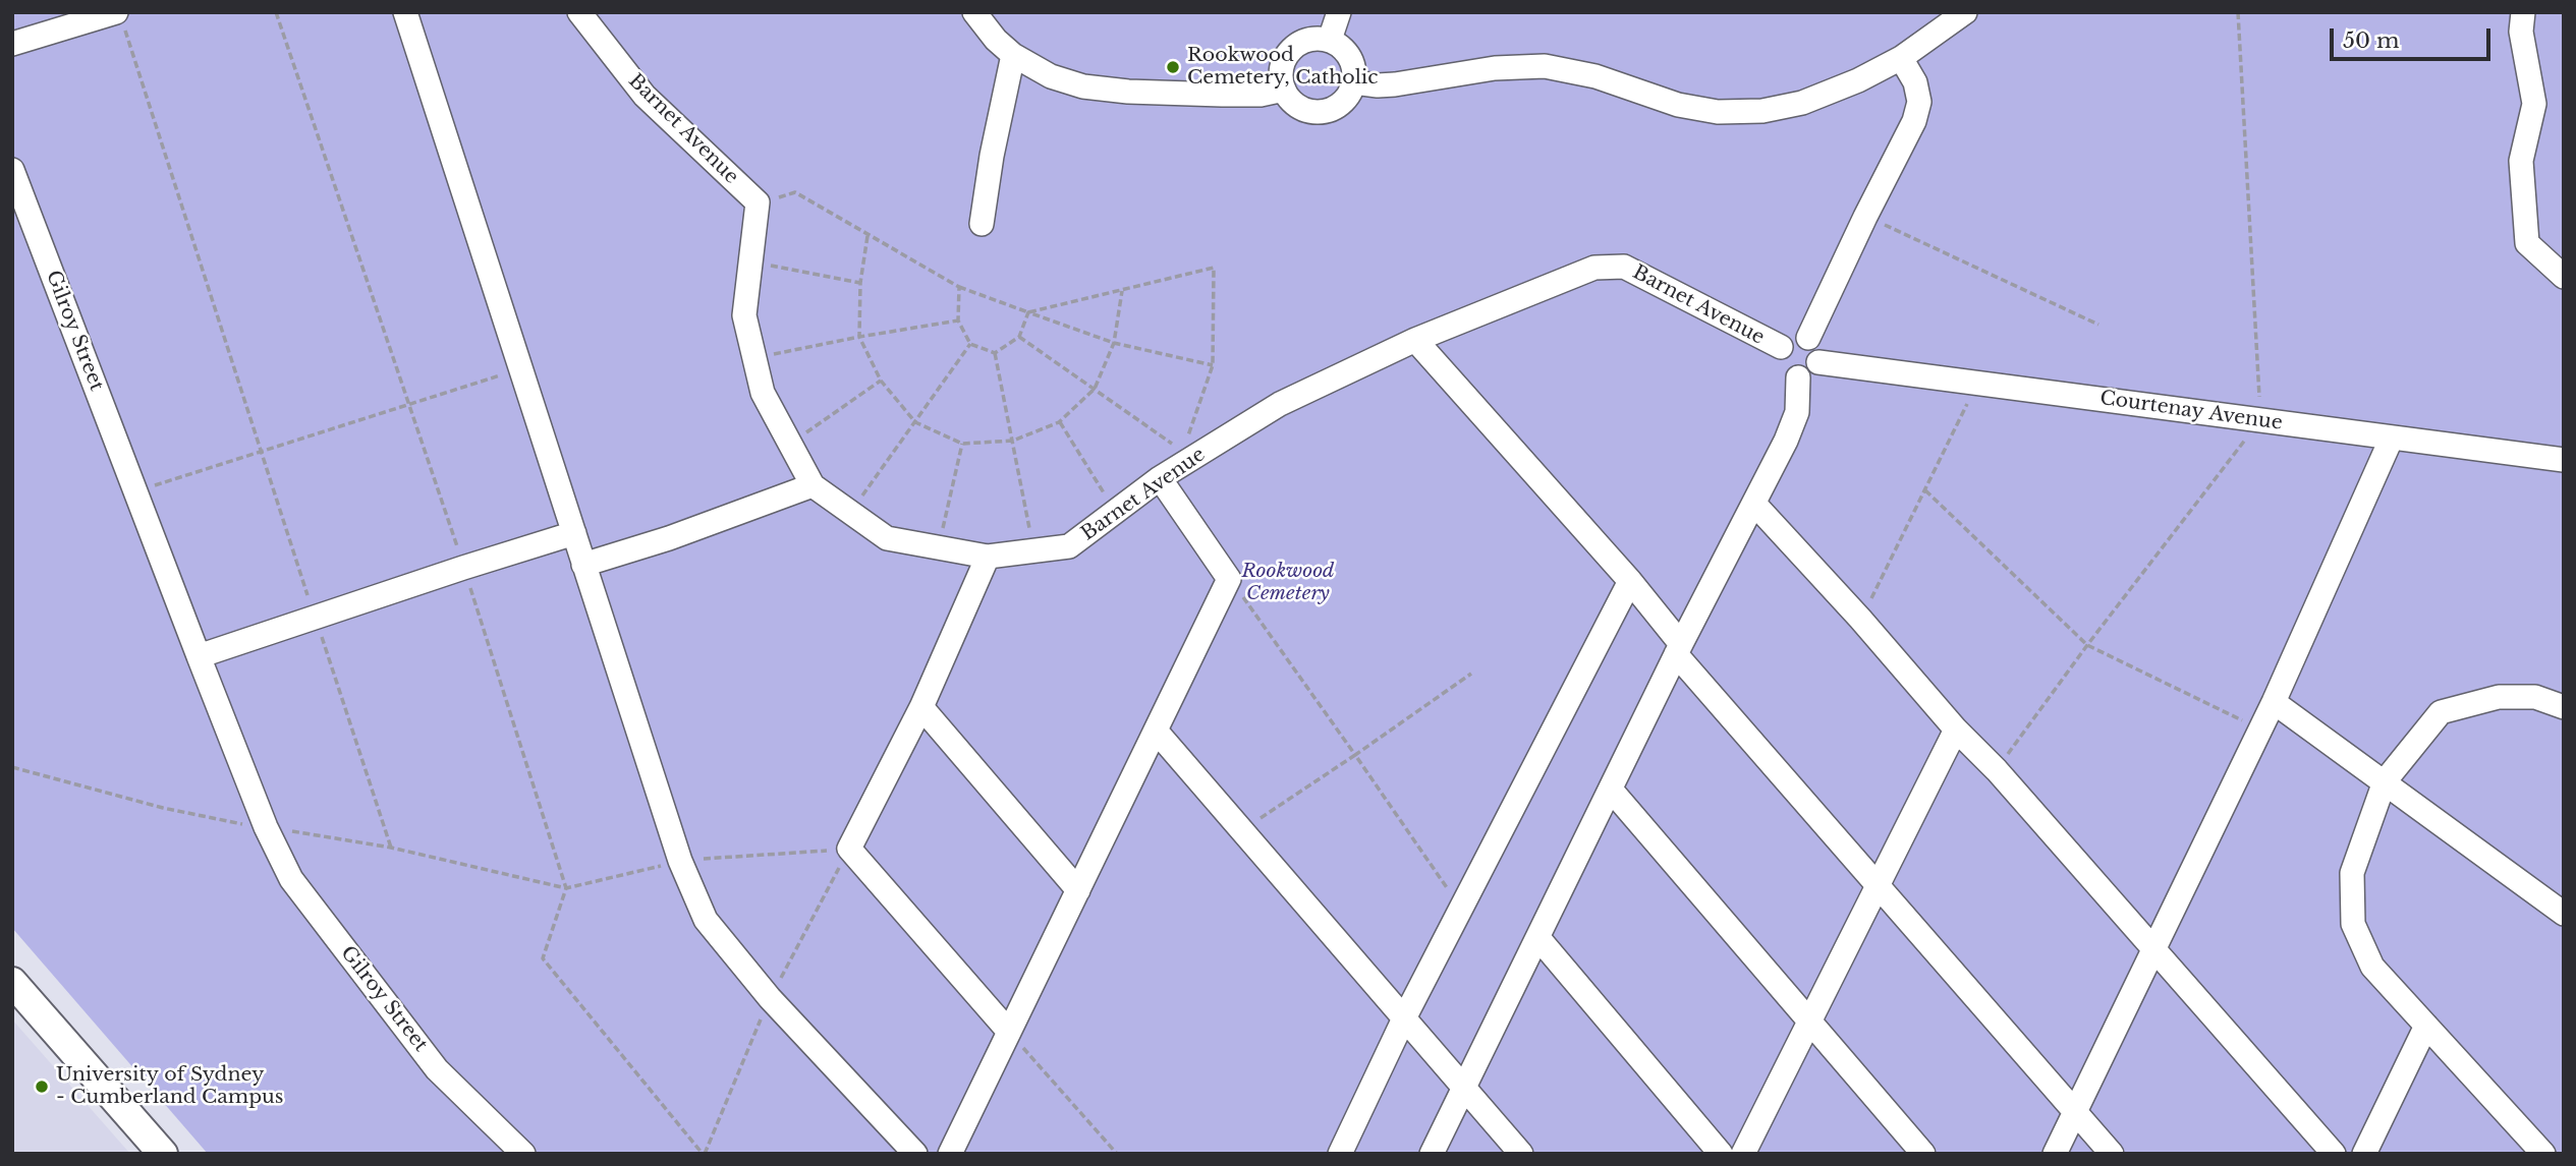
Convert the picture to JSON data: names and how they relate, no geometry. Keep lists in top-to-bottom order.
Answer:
{
  "streets": {
    "street": ["Barnet Avenue", "Gilroy Street", "Courtenay Avenue"]
  },
  "crossings": [
    ["Barnet Avenue", "Courtenay Avenue"]
  ],
  "parks": ["Rookwood Cemetery"],
  "places": ["Rookwood Cemetery, Catholic", "University of Sydney - Cumberland Campus"],
  "scale_bar": "50 m"
}
